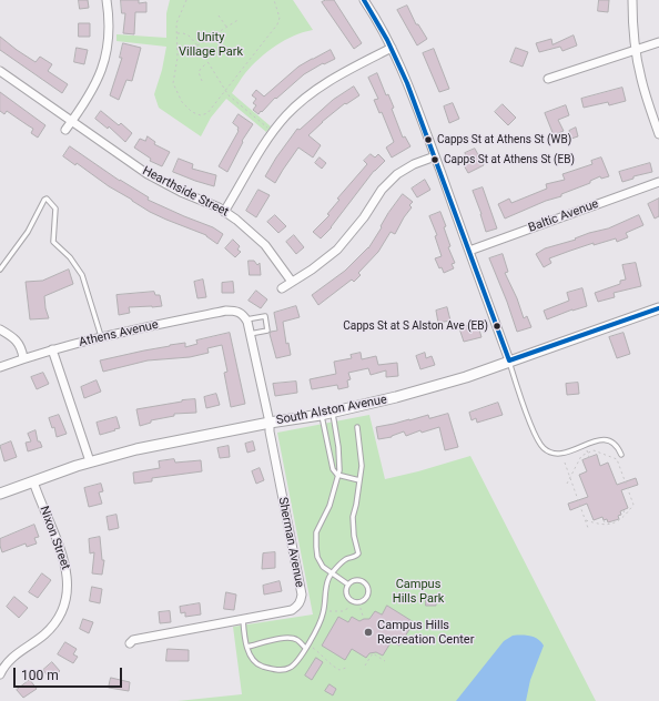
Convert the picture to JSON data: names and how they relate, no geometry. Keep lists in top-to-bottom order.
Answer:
{
  "streets": {
    "street": [
      "Hearthside Street",
      "Baltic Avenue",
      "Athens Avenue",
      "South Alston Avenue",
      "Nixon Street",
      "Sherman Avenue"
    ]
  },
  "crossings": [
    ["Athens Avenue", "Sherman Avenue"],
    ["South Alston Avenue", "Nixon Street"],
    ["South Alston Avenue", "Sherman Avenue"]
  ],
  "parks": ["Unity Village Park", "Campus Hills Park"],
  "places": [
    "Capps St at Athens St (WB)",
    "Capps St at Athens St (EB)",
    "Capps St at S Alston Ave (EB)",
    "Campus Hills Recreation Center"
  ],
  "scale_bar": "100 m"
}
